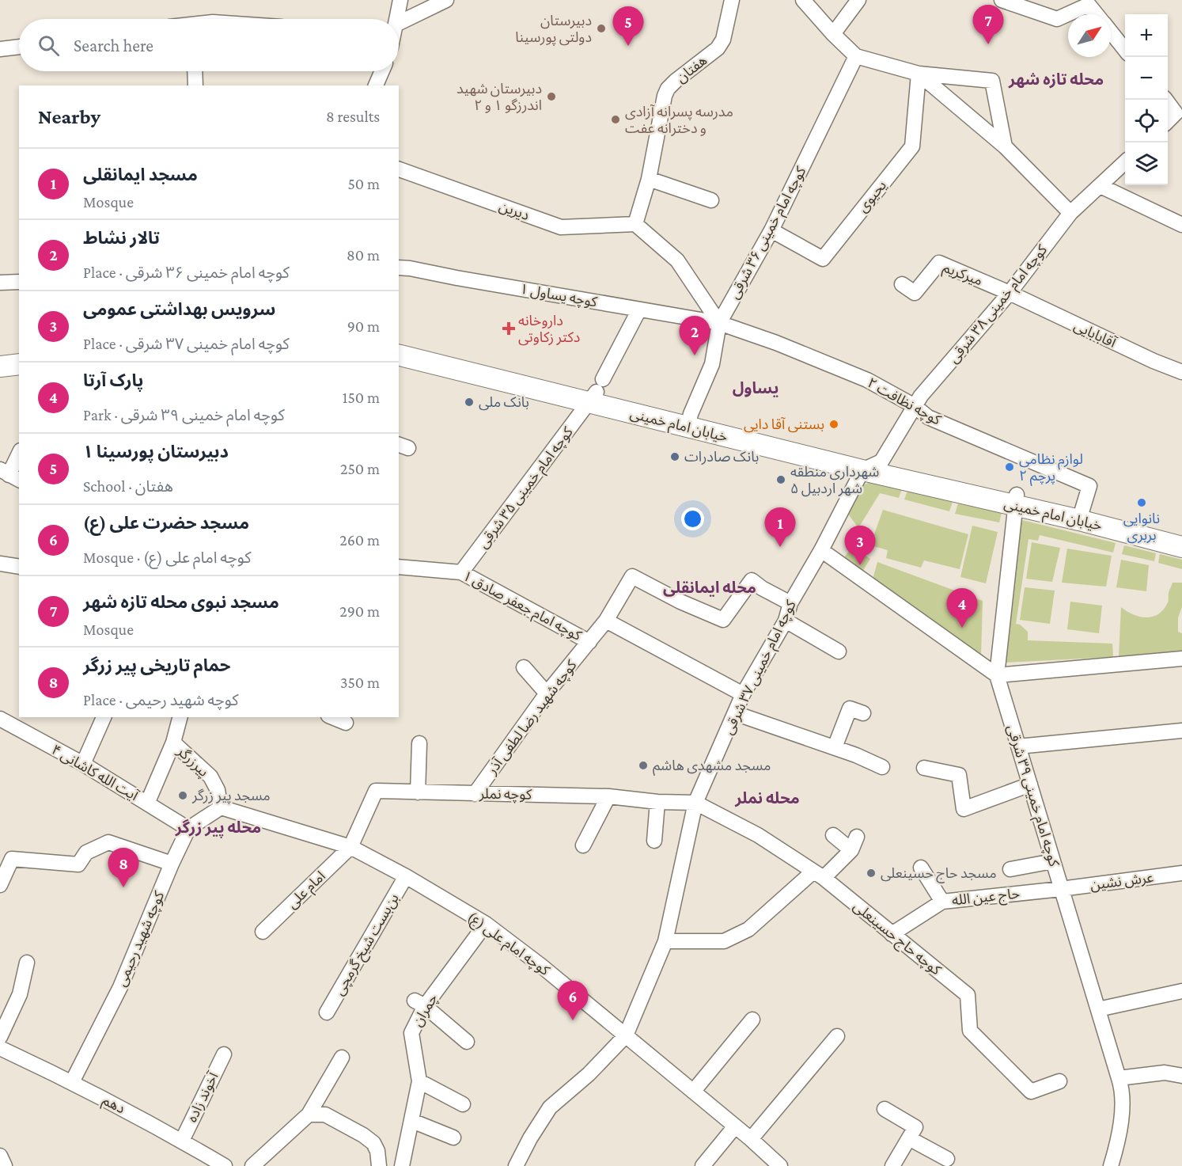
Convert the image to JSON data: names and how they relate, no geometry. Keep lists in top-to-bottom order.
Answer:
{
  "streets": {
    "main road": ["خیابان امام خمینی"],
    "street": [
      "هفتان",
      "یحیوی",
      "دیرین",
      "کوچه امام خمینی ۳۶ شرقی",
      "میرکریم",
      "کوچه یساول ۱",
      "کوچه امام خمینی ۳۸ شرقی",
      "آقابابایی",
      "کوچه نظافت ۲",
      "کوچه امام خمینی ۳۵ شرقی",
      "کوچه امام جعفر صادق ۱",
      "کوچه امام خمینی ۳۷ شرقی",
      "کوچه شهید رضا لطفی آذر",
      "پیرزرگر",
      "آیت الله کاشانی ۴",
      "کوچه نملر",
      "کوچه امام خمینی ۳۹ شرقی",
      "عرش نشین",
      "امام علی",
      "حاج عین الله",
      "کوچه حاج حسینعلی",
      "کوچه شهید رحیمی",
      "کوچه امام علی (ع)",
      "بن‌بست شیخ گرمچی",
      "چمران",
      "آخوند زاده",
      "دهم"
    ]
  },
  "crossings": [
    ["هفتان", "دیرین"],
    ["یحیوی", "کوچه امام خمینی ۳۶ شرقی"],
    ["کوچه امام خمینی ۳۶ شرقی", "کوچه یساول ۱"],
    ["کوچه امام خمینی ۳۶ شرقی", "کوچه نظافت ۲"],
    ["کوچه امام خمینی ۳۶ شرقی", "خیابان امام خمینی"],
    ["میرکریم", "کوچه امام خمینی ۳۸ شرقی"],
    ["میرکریم", "آقابابایی"],
    ["کوچه یساول ۱", "کوچه نظافت ۲"],
    ["کوچه امام خمینی ۳۸ شرقی", "آقابابایی"],
    ["کوچه امام خمینی ۳۸ شرقی", "کوچه نظافت ۲"],
    ["کوچه امام خمینی ۳۸ شرقی", "خیابان امام خمینی"],
    ["کوچه امام خمینی ۳۸ شرقی", "کوچه امام خمینی ۳۷ شرقی"],
    ["کوچه نظافت ۲", "خیابان امام خمینی"],
    ["خیابان امام خمینی", "کوچه امام خمینی ۳۵ شرقی"],
    ["خیابان امام خمینی", "کوچه امام خمینی ۳۷ شرقی"],
    ["خیابان امام خمینی", "کوچه امام خمینی ۳۹ شرقی"],
    ["کوچه امام خمینی ۳۵ شرقی", "کوچه امام جعفر صادق ۱"],
    ["کوچه امام جعفر صادق ۱", "کوچه شهید رضا لطفی آذر"],
    ["کوچه امام خمینی ۳۷ شرقی", "کوچه شهید رضا لطفی آذر"],
    ["کوچه امام خمینی ۳۷ شرقی", "کوچه نملر"],
    ["کوچه امام خمینی ۳۷ شرقی", "کوچه حاج حسینعلی"],
    ["کوچه امام خمینی ۳۷ شرقی", "کوچه امام علی (ع)"],
    ["کوچه شهید رضا لطفی آذر", "کوچه نملر"],
    ["پیرزرگر", "کوچه امام علی (ع)"],
    ["آیت الله کاشانی ۴", "کوچه شهید رحیمی"],
    ["کوچه نملر", "امام علی"],
    ["کوچه نملر", "کوچه حاج حسینعلی"],
    ["کوچه نملر", "کوچه امام علی (ع)"],
    ["کوچه امام خمینی ۳۹ شرقی", "عرش نشین"],
    ["کوچه امام خمینی ۳۹ شرقی", "حاج عین الله"],
    ["عرش نشین", "حاج عین الله"],
    ["امام علی", "کوچه امام علی (ع)"],
    ["حاج عین الله", "کوچه حاج حسینعلی"],
    ["کوچه شهید رحیمی", "دهم"],
    ["کوچه امام علی (ع)", "بن‌بست شیخ گرمچی"],
    ["کوچه امام علی (ع)", "چمران"],
    ["آخوند زاده", "دهم"]
  ],
  "districts": [
    "محله تازه شهر",
    "یساول",
    "محله ایمانقلی",
    "محله نملر",
    "محله پیر زرگر"
  ],
  "places": {
    "other": [
      "دبیرستان دولتی پورسینا",
      "دبیرستان شهید اندرزگو ۱ و ۲",
      "مدرسه پسرانه آزادی و دخترانه عفت",
      "بانک ملی",
      "بستنی آقا دایی",
      "بانک صادرات",
      "لوازم نظامی پرچم ۲",
      "شهرداری منطقه ۵ شهر اردبیل",
      "نانوایی بربری",
      "مسجد مشهدی هاشم",
      "مسجد پیر زرگر",
      "مسجد حاج حسینعلی"
    ],
    "health": ["داروخانه دکتر زکاوتی"]
  },
  "north": "top right",
  "page": {
    "pins": [
      "7",
      "5",
      "2",
      "1",
      "3",
      "4",
      "8",
      "6"
    ],
    "map_buttons": ["+", "−"],
    "search": "Search here",
    "heading": ["Nearby", "8 results"],
    "list": [
      {
        "mark": "1",
        "name": "مسجد ایمانقلی",
        "note": "Mosque",
        "value": "50 m"
      },
      {
        "mark": "2",
        "name": "تالار نشاط",
        "note": "Place · کوچه امام خمینی ۳۶ شرقی",
        "value": "80 m"
      },
      {
        "mark": "3",
        "name": "سرویس بهداشتی عمومی",
        "note": "Place · کوچه امام خمینی ۳۷ شرقی",
        "value": "90 m"
      },
      {
        "mark": "4",
        "name": "پارک آرتا",
        "note": "Park · کوچه امام خمینی ۳۹ شرقی",
        "value": "150 m"
      },
      {
        "mark": "5",
        "name": "دبیرستان پورسینا ۱",
        "note": "School · هفتان",
        "value": "250 m"
      },
      {
        "mark": "6",
        "name": "مسجد حضرت علی (ع)",
        "note": "Mosque · کوچه امام علی (ع)",
        "value": "260 m"
      },
      {
        "mark": "7",
        "name": "مسجد نبوی محله تازه شهر",
        "note": "Mosque",
        "value": "290 m"
      },
      {
        "mark": "8",
        "name": "حمام تاریخی پیر زرگر",
        "note": "Place · کوچه شهید رحیمی",
        "value": "350 m"
      }
    ]
  }
}
